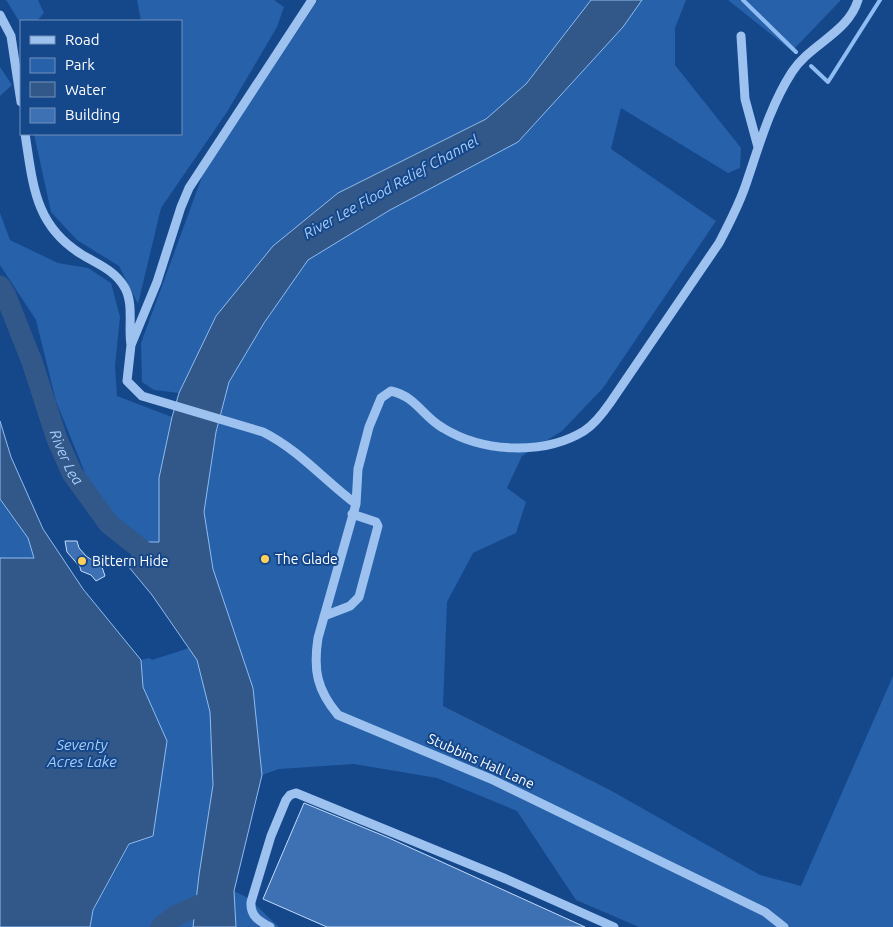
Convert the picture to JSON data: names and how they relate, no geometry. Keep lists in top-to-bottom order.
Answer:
{
  "streets": {
    "lane": ["Stubbins Hall Lane"]
  },
  "water": ["River Lee Flood Relief Channel", "River Lea", "Seventy Acres Lake"],
  "places": ["The Glade", "Bittern Hide"],
  "legend": [
    "Road",
    "Park",
    "Water",
    "Building"
  ]
}
